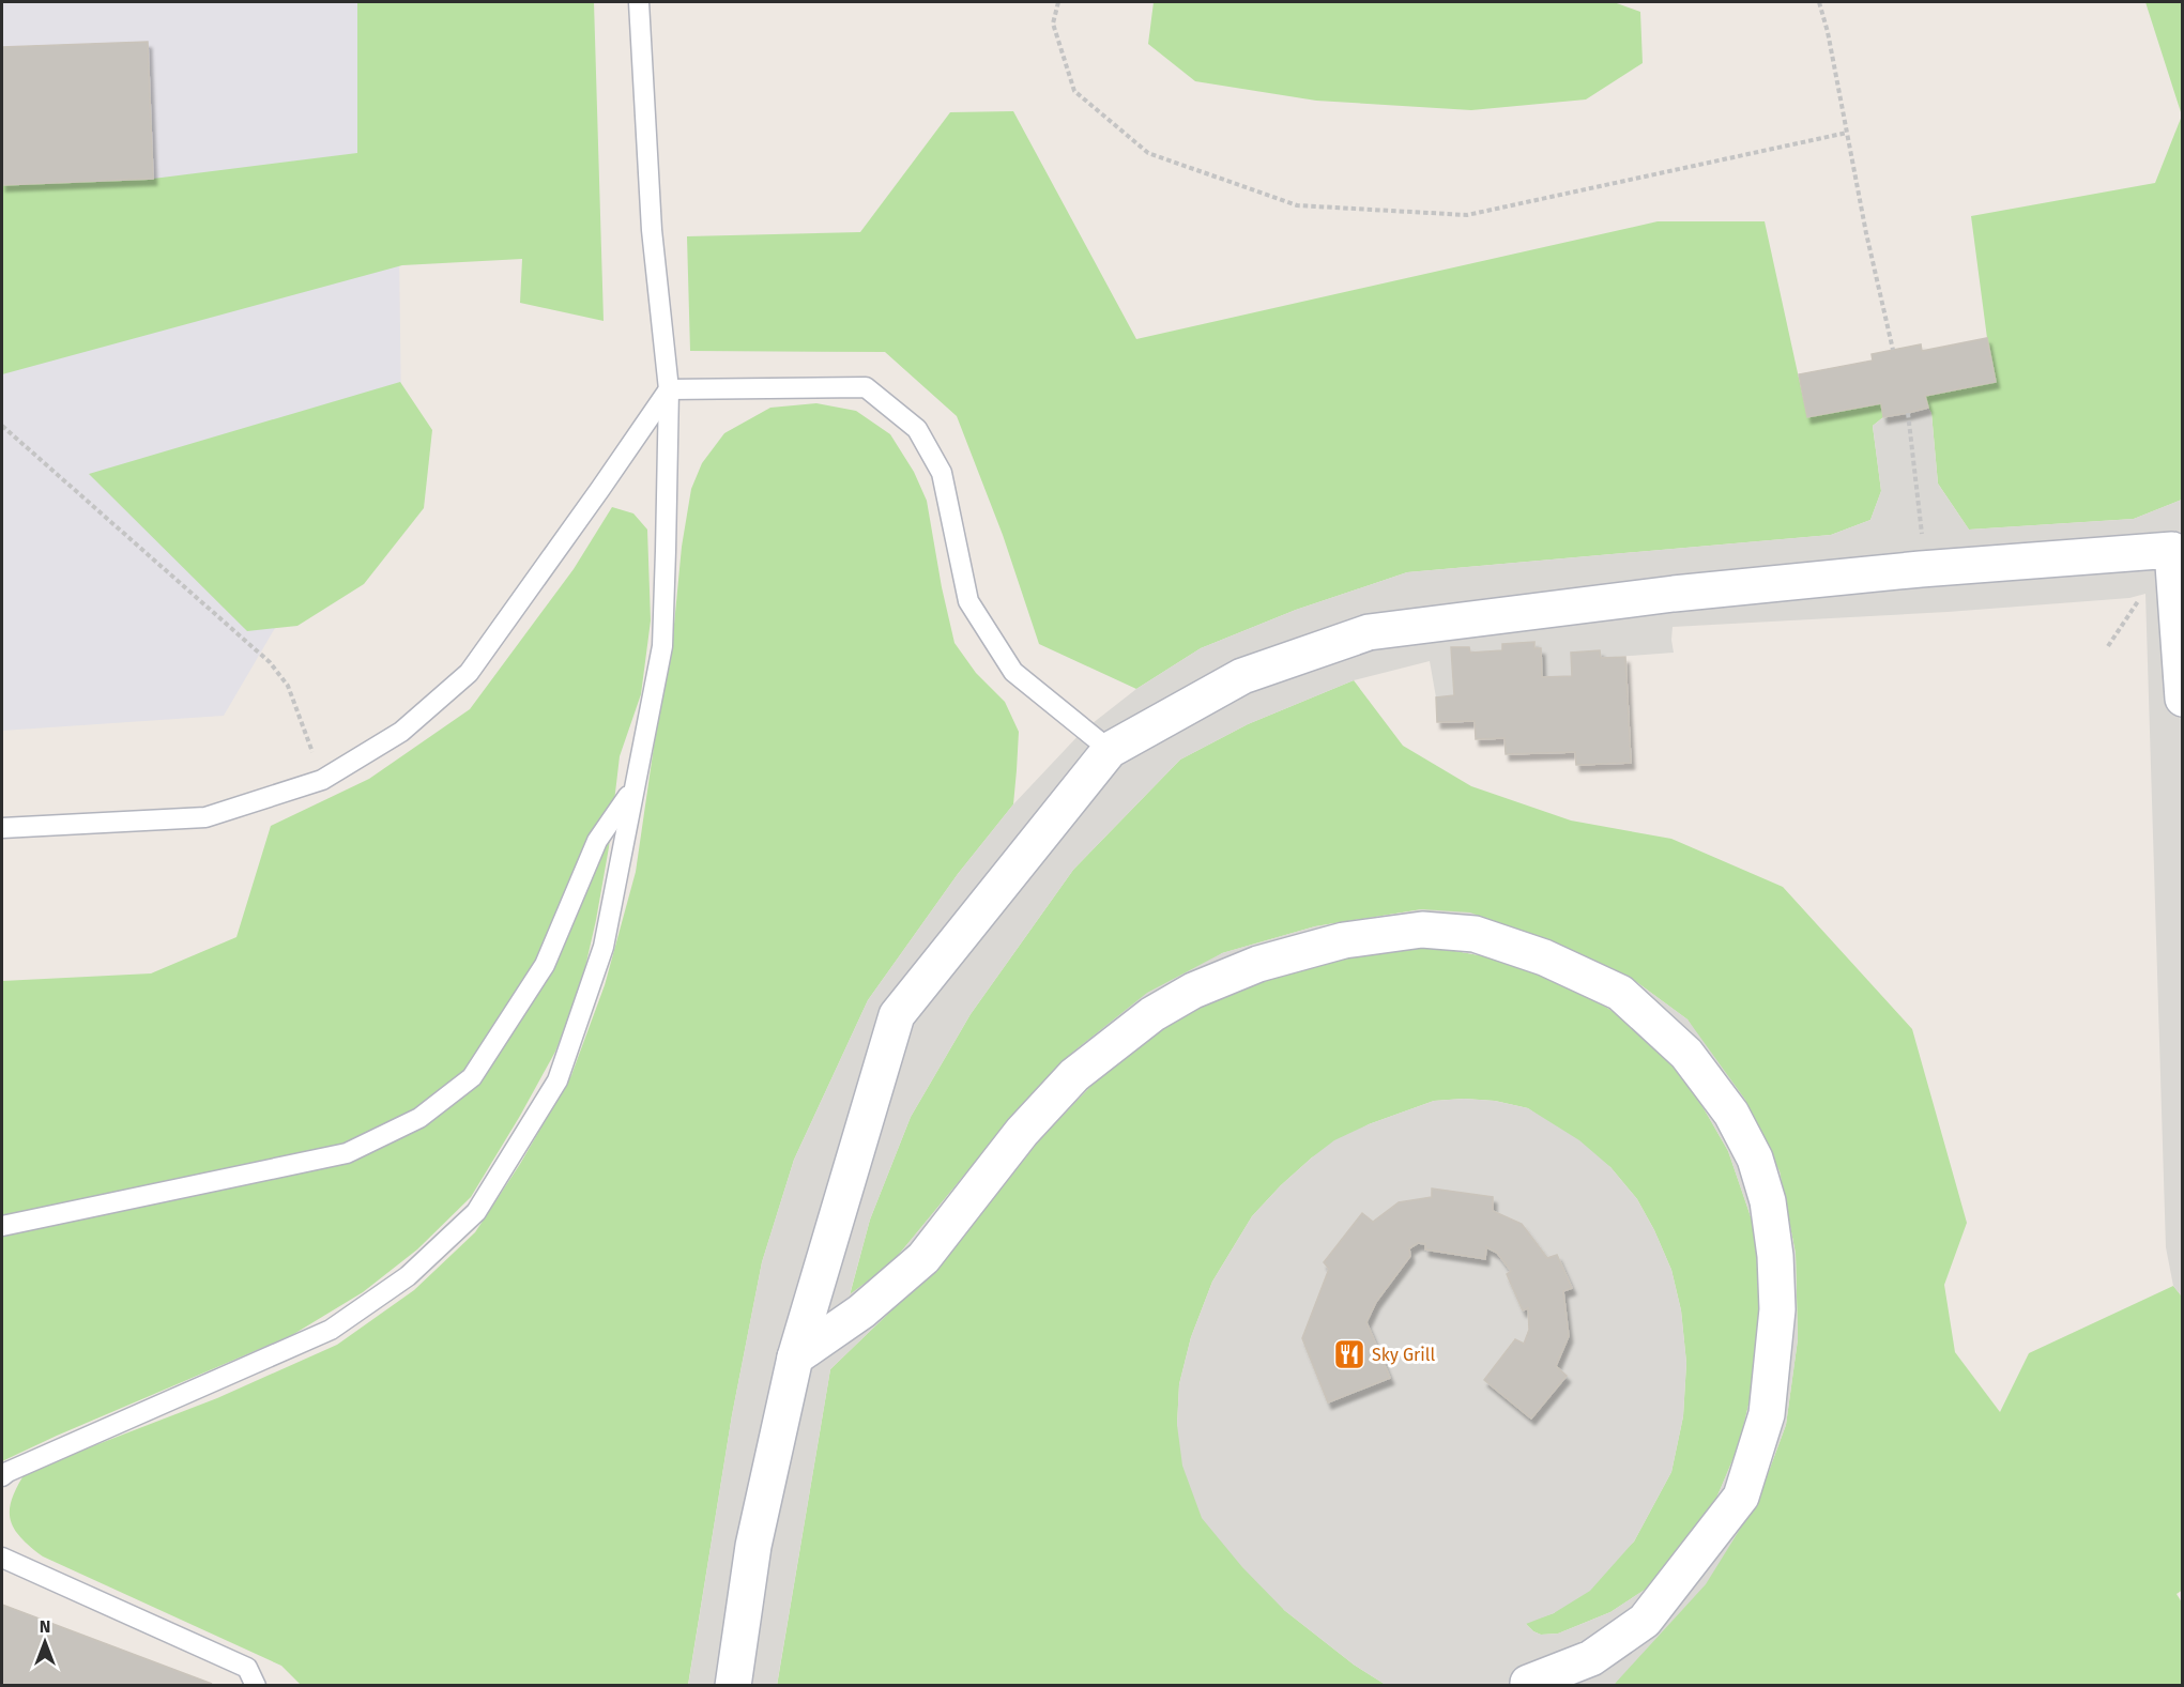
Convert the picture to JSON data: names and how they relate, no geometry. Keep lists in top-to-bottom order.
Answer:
{
  "places": {
    "restaurant": ["Sky Grill"]
  },
  "north": "top"
}
